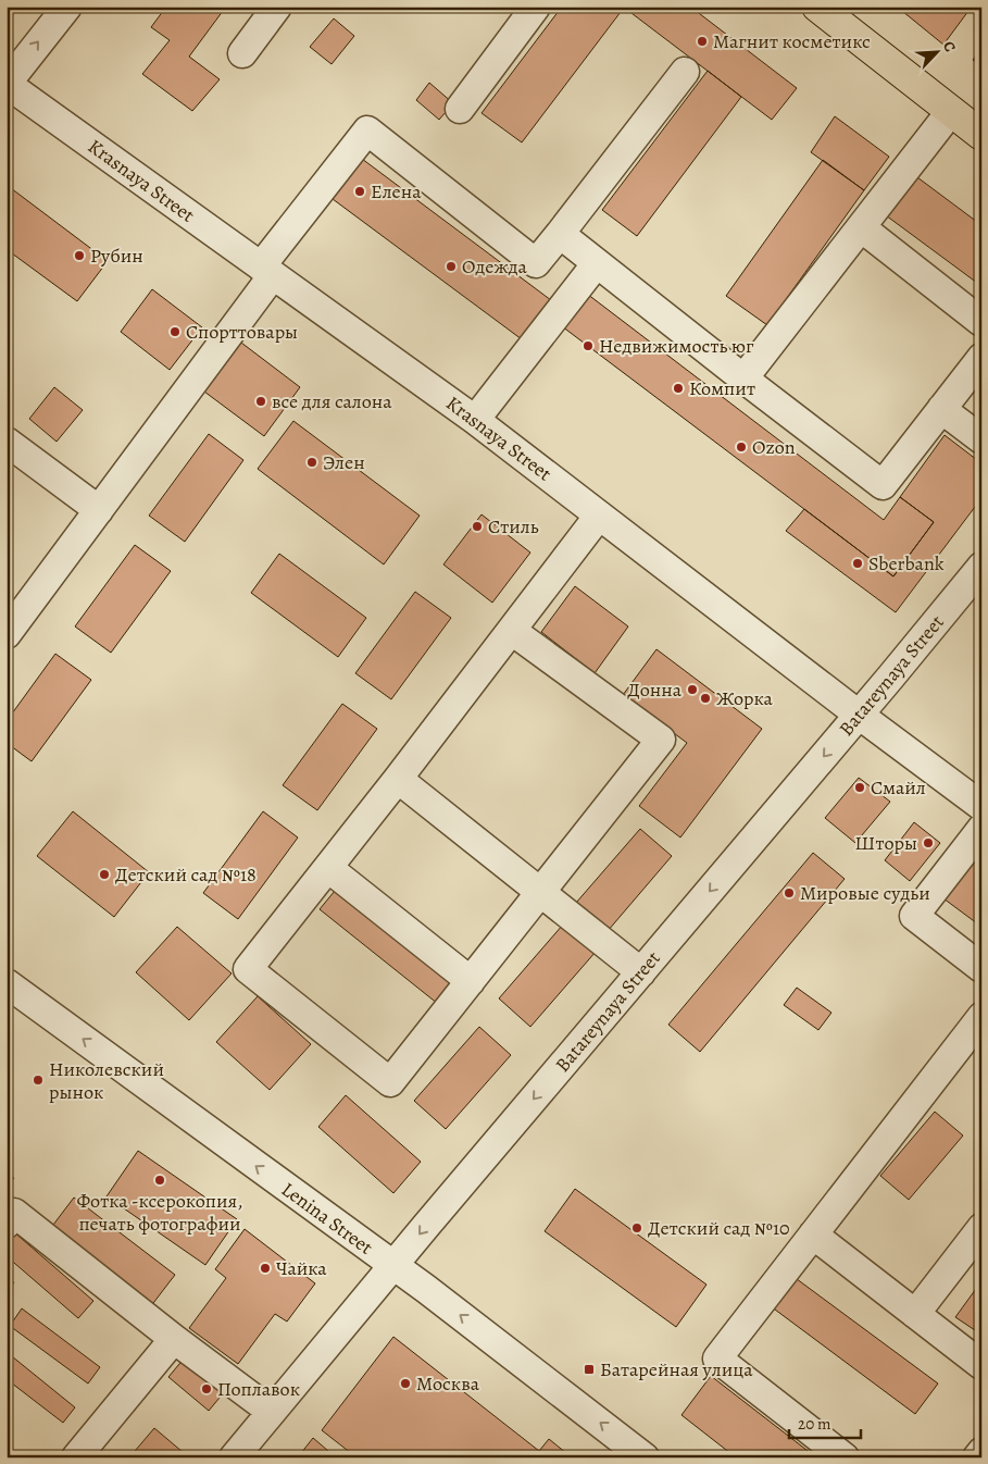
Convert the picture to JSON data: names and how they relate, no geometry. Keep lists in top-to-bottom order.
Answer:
{
  "streets": {
    "street": ["Krasnaya Street", "Batareynaya Street", "Lenina Street"]
  },
  "crossings": [
    ["Krasnaya Street", "Batareynaya Street"],
    ["Batareynaya Street", "Lenina Street"]
  ],
  "one_way": ["Batareynaya Street"],
  "places": {
    "other": [
      "Магнит косметикс",
      "Елена",
      "Рубин",
      "Одежда",
      "Спорттовары",
      "Недвижимость юг",
      "Компит",
      "все для салона",
      "Ozon",
      "Элен",
      "Стиль",
      "Sberbank",
      "Донна",
      "Жорка",
      "Смайл",
      "Шторы",
      "Детский сад №18",
      "Мировые судьи",
      "Николевский рынок",
      "Фотка -ксерокопия, печать фотографии",
      "Детский сад №10",
      "Чайка",
      "Москва",
      "Поплавок"
    ],
    "transit": ["Батарейная улица"]
  },
  "scale_bar": "20 m",
  "north": "top right"
}
